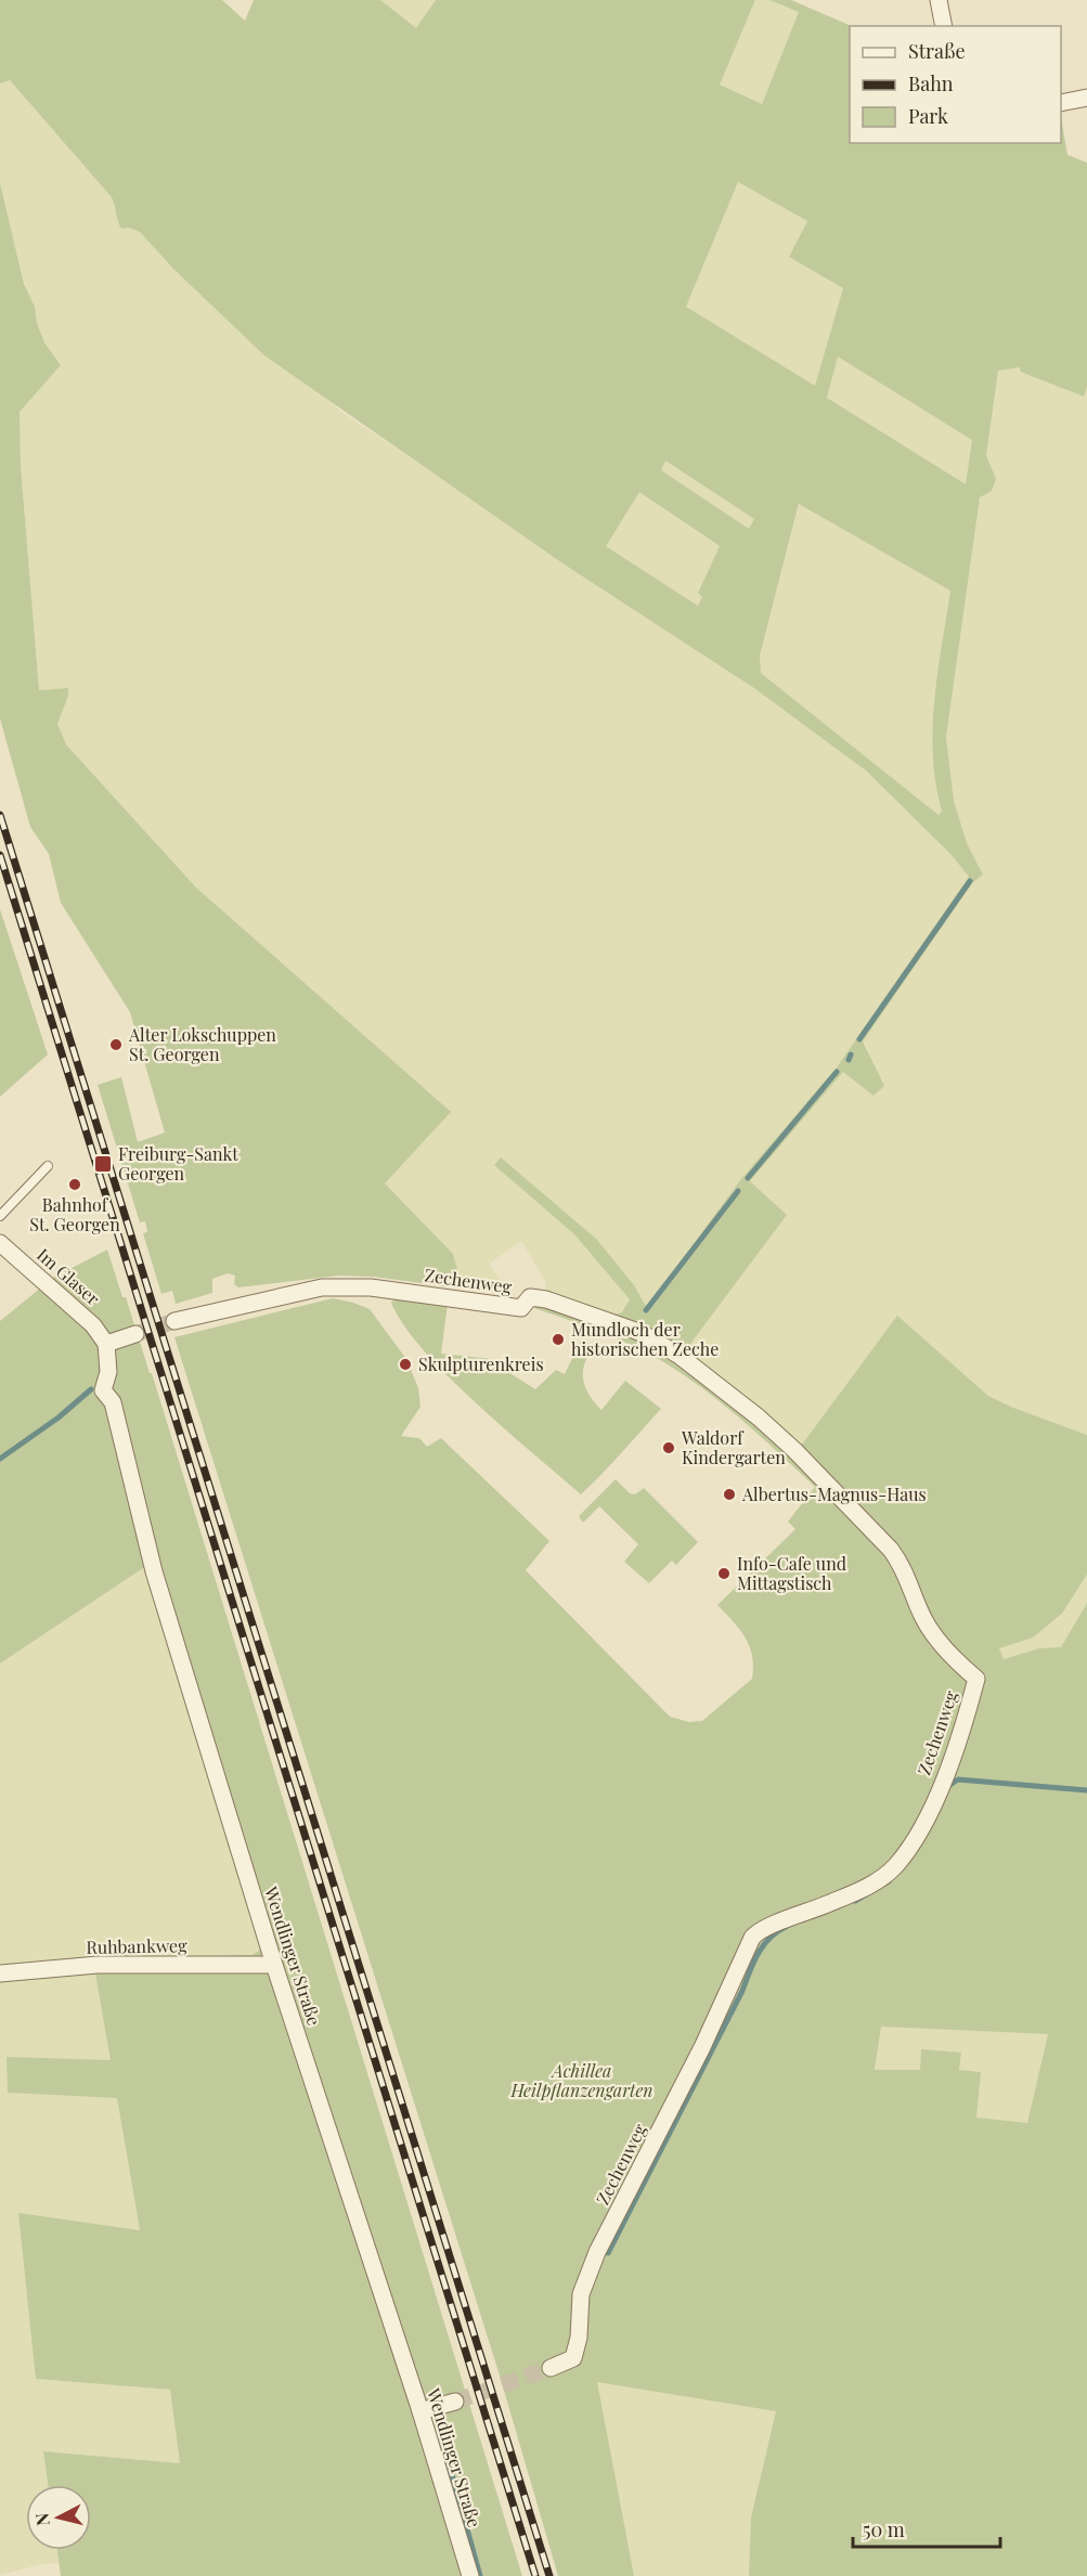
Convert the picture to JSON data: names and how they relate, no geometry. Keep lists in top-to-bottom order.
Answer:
{
  "streets": {
    "street": [
      "Im Glaser",
      "Zechenweg",
      "Ruhbankweg",
      "Wendlinger Straße"
    ]
  },
  "crossings": [
    ["Im Glaser", "Wendlinger Straße"],
    ["Ruhbankweg", "Wendlinger Straße"]
  ],
  "parks": ["Achillea Heilpflanzengarten"],
  "places": {
    "other": [
      "Alter Lokschuppen St. Georgen",
      "Bahnhof St. Georgen",
      "Mundloch der historischen Zeche",
      "Skulpturenkreis",
      "Waldorf Kindergarten",
      "Albertus-Magnus-Haus",
      "Info-Cafe und Mittagstisch"
    ],
    "transit": ["Freiburg-Sankt Georgen"]
  },
  "legend": ["Straße", "Bahn", "Park"],
  "scale_bar": "50 m",
  "north": "left"
}
